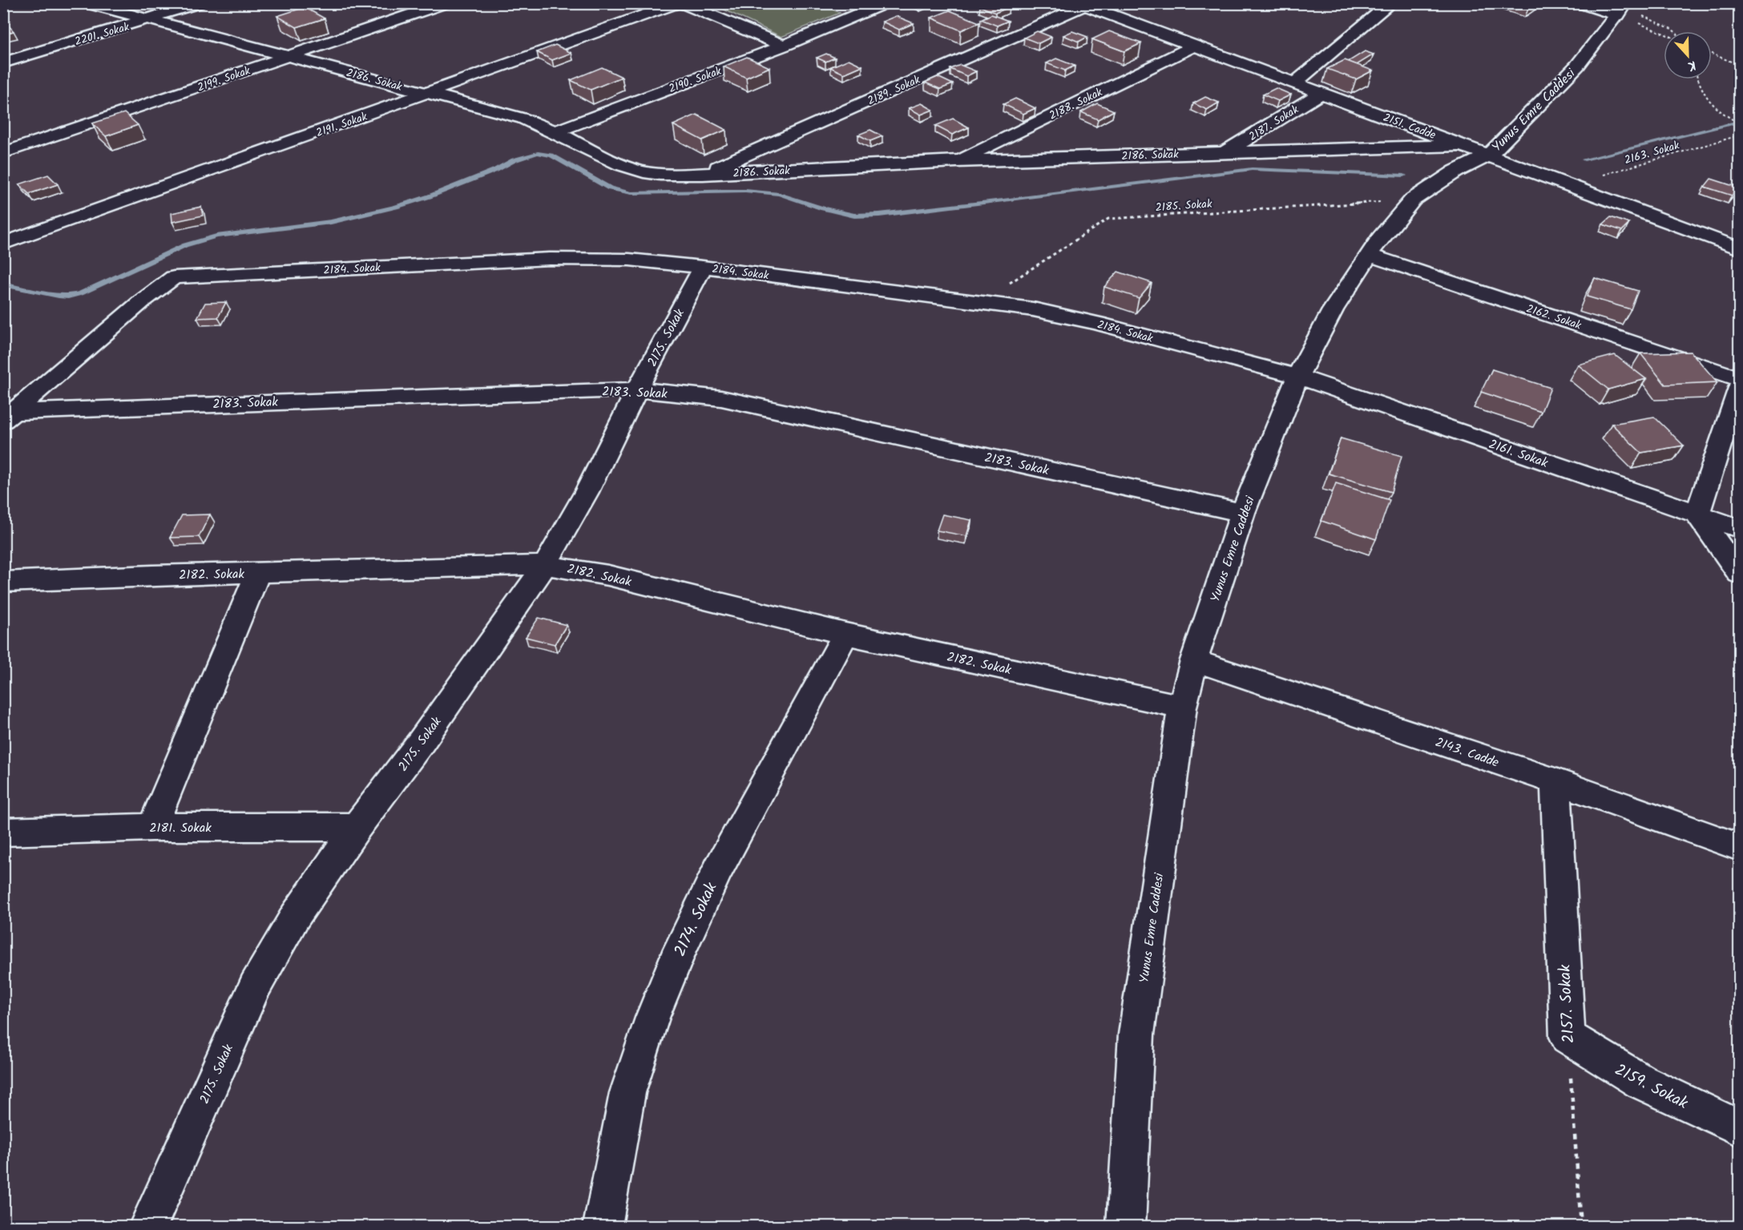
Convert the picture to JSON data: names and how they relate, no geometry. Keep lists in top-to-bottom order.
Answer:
{
  "streets": {
    "street": [
      "2201. Sokak",
      "2199. Sokak",
      "2186. Sokak",
      "2190. Sokak",
      "2189. Sokak",
      "2188. Sokak",
      "Yunus Emre Caddesi",
      "2187. Sokak",
      "2191. Sokak",
      "2151. Cadde",
      "2184. Sokak",
      "2162. Sokak",
      "2175. Sokak",
      "2183. Sokak",
      "2161. Sokak",
      "2182. Sokak",
      "2143. Cadde",
      "2181. Sokak",
      "2174. Sokak",
      "2157. Sokak",
      "2159. Sokak"
    ],
    "path": ["2163. Sokak", "2185. Sokak"]
  },
  "crossings": [
    ["2201. Sokak", "2186. Sokak"],
    ["2199. Sokak", "2186. Sokak"],
    ["2186. Sokak", "2190. Sokak"],
    ["2186. Sokak", "2189. Sokak"],
    ["2186. Sokak", "2188. Sokak"],
    ["2186. Sokak", "2187. Sokak"],
    ["2186. Sokak", "2191. Sokak"],
    ["2186. Sokak", "2151. Cadde"],
    ["2189. Sokak", "2151. Cadde"],
    ["2188. Sokak", "2151. Cadde"],
    ["Yunus Emre Caddesi", "2151. Cadde"],
    ["Yunus Emre Caddesi", "2185. Sokak"],
    ["Yunus Emre Caddesi", "2184. Sokak"],
    ["Yunus Emre Caddesi", "2162. Sokak"],
    ["Yunus Emre Caddesi", "2183. Sokak"],
    ["Yunus Emre Caddesi", "2161. Sokak"],
    ["Yunus Emre Caddesi", "2182. Sokak"],
    ["Yunus Emre Caddesi", "2143. Cadde"],
    ["2187. Sokak", "2151. Cadde"],
    ["2151. Cadde", "2163. Sokak"],
    ["2185. Sokak", "2184. Sokak"],
    ["2184. Sokak", "2175. Sokak"],
    ["2184. Sokak", "2183. Sokak"],
    ["2184. Sokak", "2161. Sokak"],
    ["2175. Sokak", "2183. Sokak"],
    ["2175. Sokak", "2182. Sokak"],
    ["2175. Sokak", "2181. Sokak"],
    ["2182. Sokak", "2174. Sokak"],
    ["2143. Cadde", "2157. Sokak"],
    ["2157. Sokak", "2159. Sokak"]
  ],
  "north": "bottom"
}
